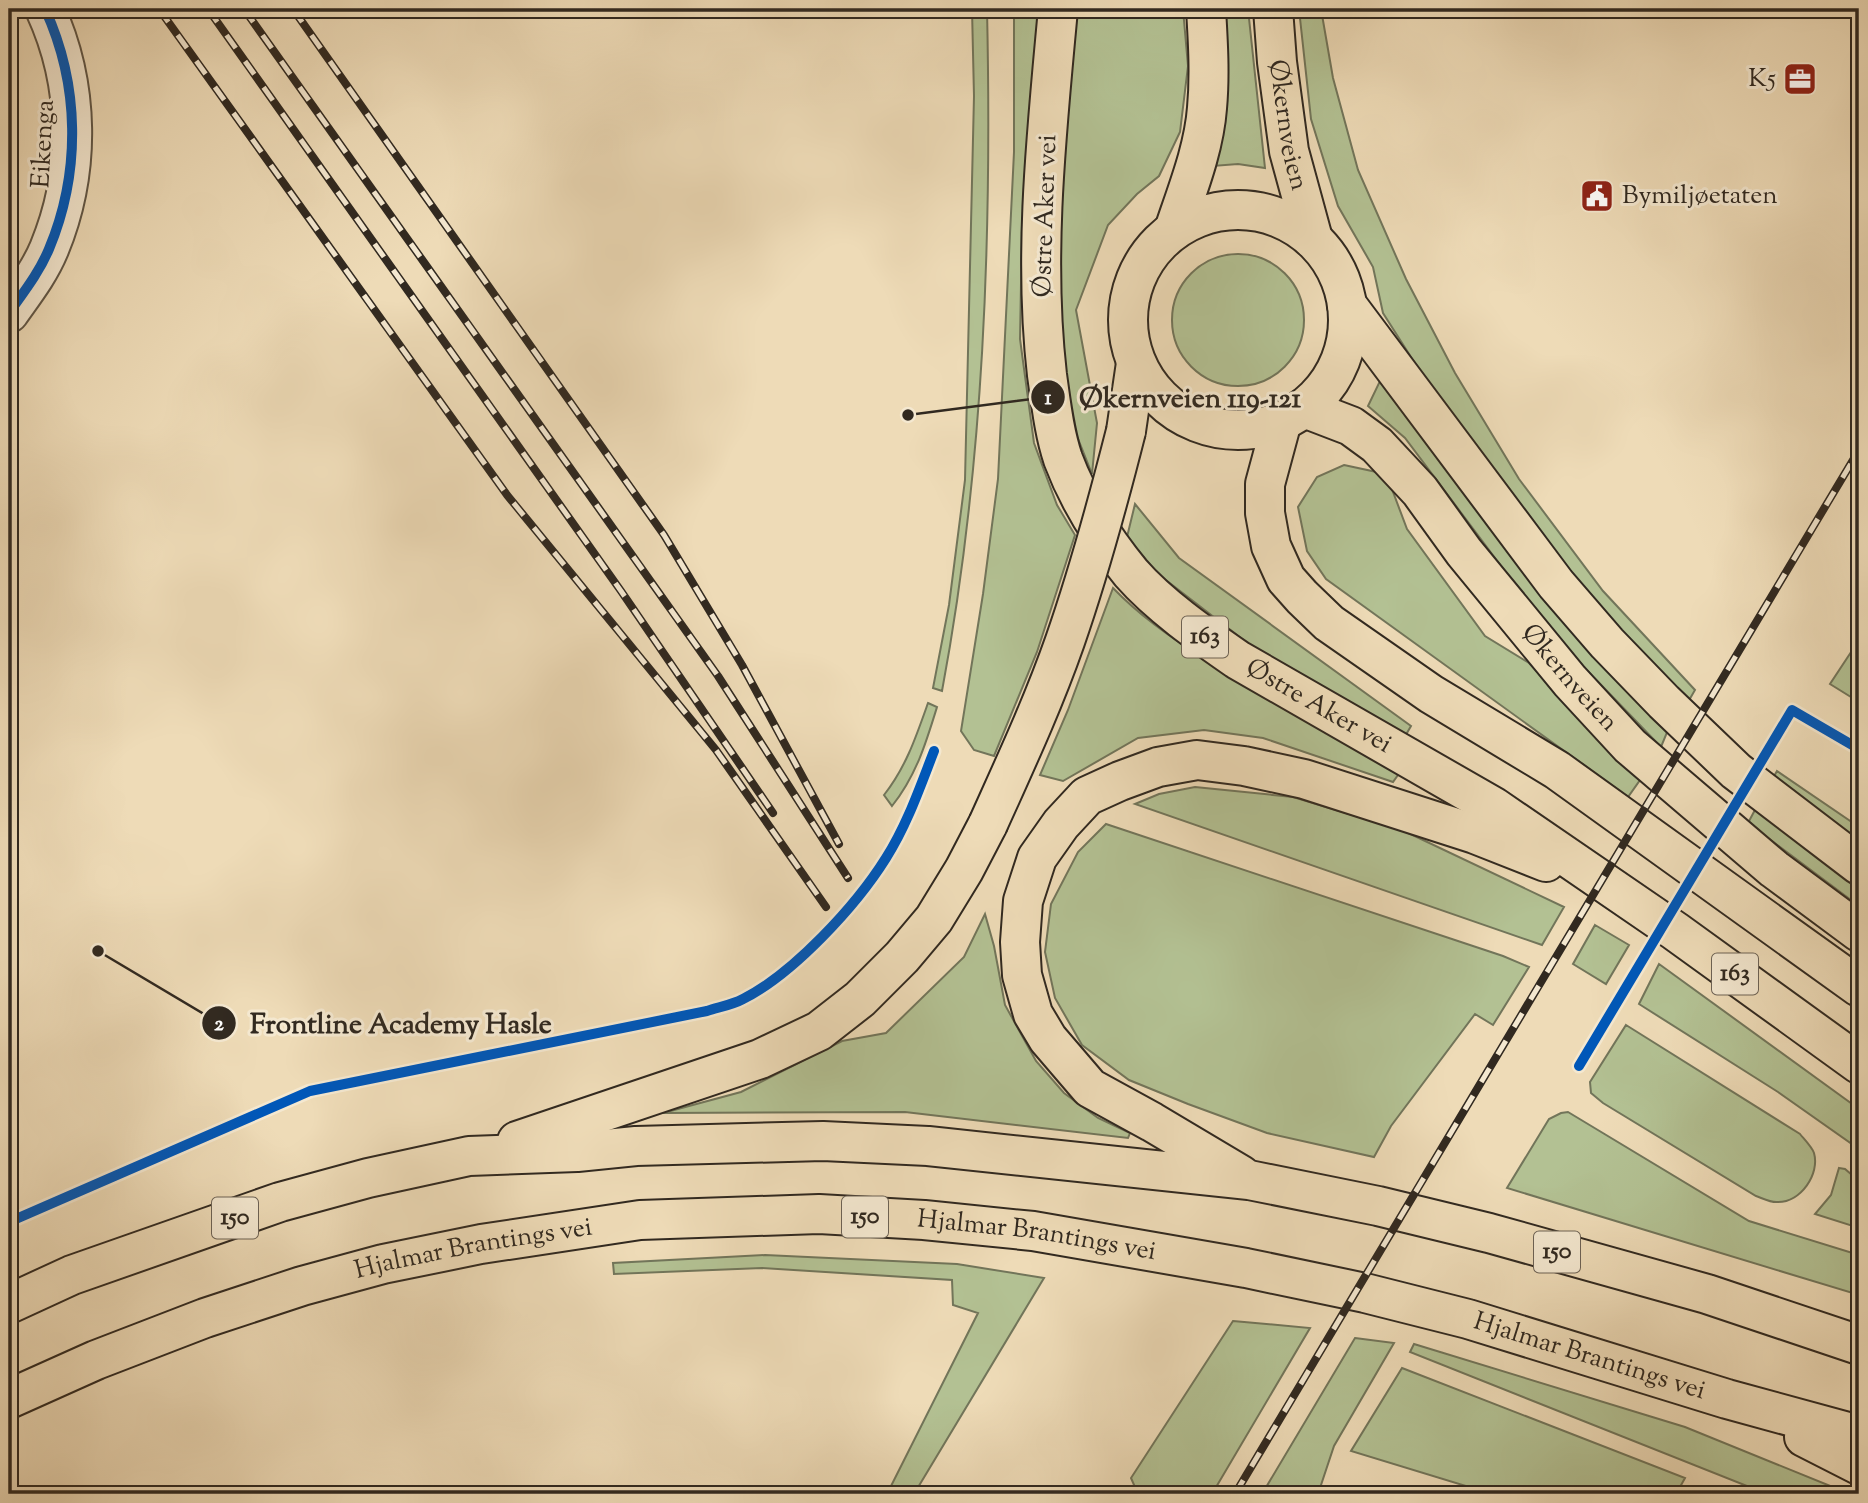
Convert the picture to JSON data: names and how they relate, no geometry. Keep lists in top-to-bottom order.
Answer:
{
  "streets": {
    "main road": [
      "Økernveien",
      "Østre Aker vei",
      "163",
      "150",
      "Hjalmar Brantings vei"
    ],
    "street": ["Eikenga"]
  },
  "crossings": [
    ["Økernveien", "163"]
  ],
  "places": {
    "office": ["K5"],
    "public building": ["Bymiljøetaten"],
    "other": ["Økernveien 119-121", "Frontline Academy Hasle"]
  }
}
